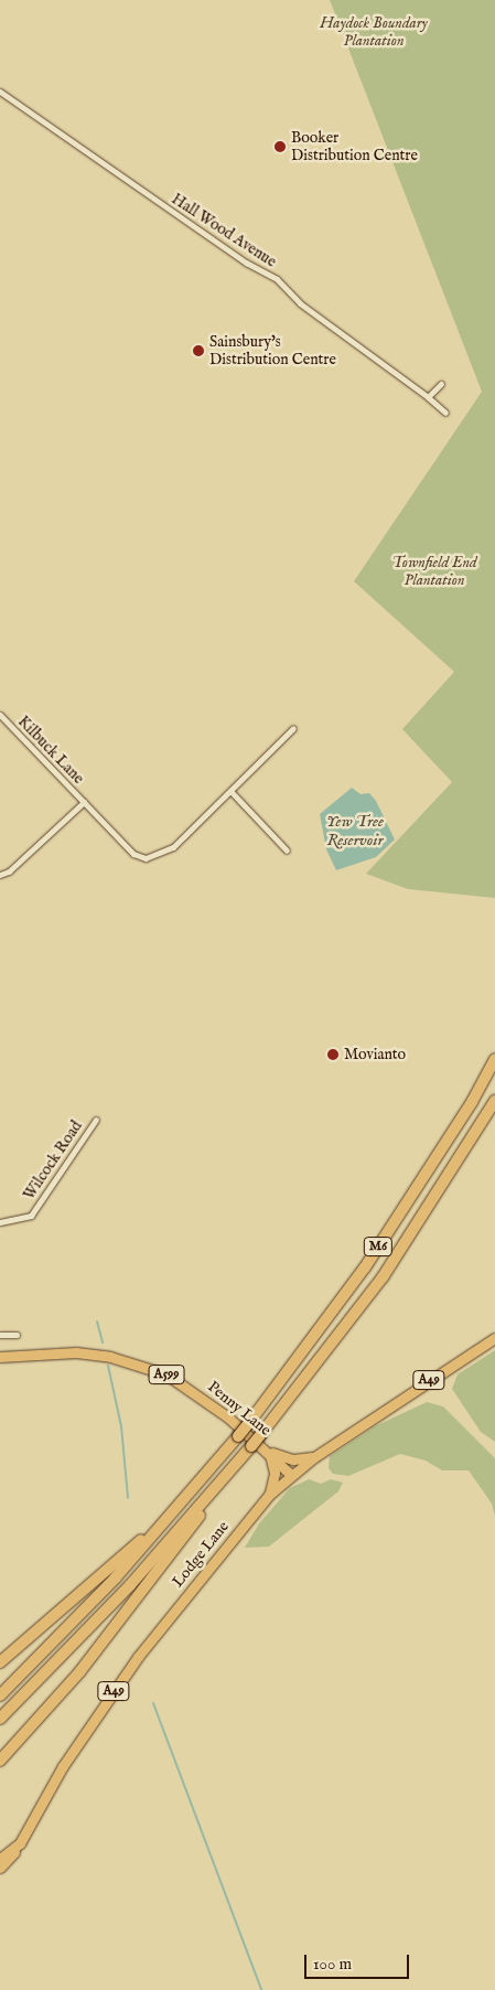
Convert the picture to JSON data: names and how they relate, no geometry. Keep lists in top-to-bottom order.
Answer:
{
  "streets": {
    "highway": ["M6"],
    "main road": [
      "A599",
      "A49",
      "Penny Lane",
      "Lodge Lane"
    ],
    "street": ["Hall Wood Avenue", "Kilbuck Lane", "Wilcock Road"]
  },
  "crossings": [
    ["A599", "Penny Lane"],
    ["A599", "Lodge Lane"],
    ["Penny Lane", "Lodge Lane"]
  ],
  "water": ["Yew Tree Reservoir"],
  "parks": ["Haydock Boundary Plantation", "Townfield End Plantation"],
  "places": ["Booker Distribution Centre", "Sainsbury's Distribution Centre", "Movianto"],
  "scale_bar": "100 m"
}
